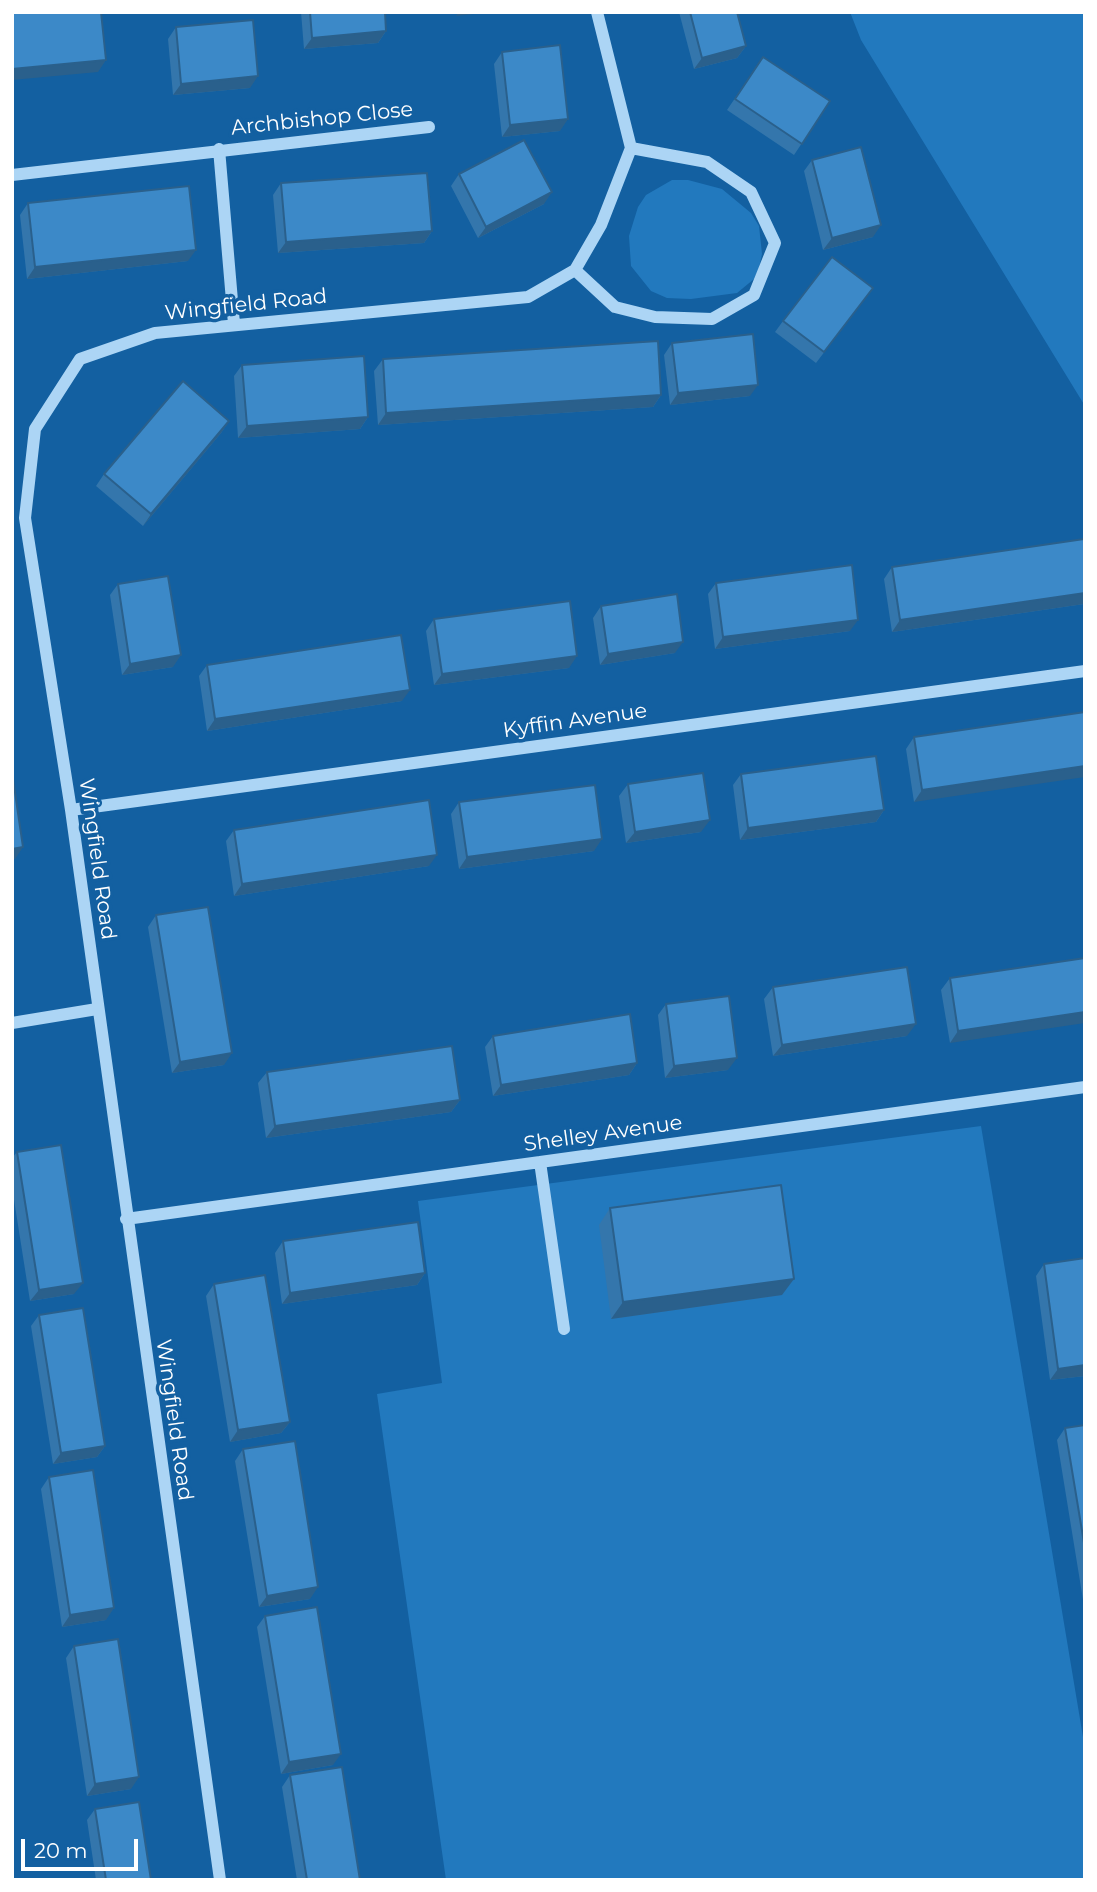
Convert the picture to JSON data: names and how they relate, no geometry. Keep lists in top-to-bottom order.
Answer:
{
  "streets": {
    "street": [
      "Archbishop Close",
      "Wingfield Road",
      "Kyffin Avenue",
      "Shelley Avenue"
    ]
  },
  "crossings": [
    ["Archbishop Close", "Wingfield Road"],
    ["Wingfield Road", "Kyffin Avenue"],
    ["Wingfield Road", "Shelley Avenue"]
  ],
  "scale_bar": "20 m"
}
